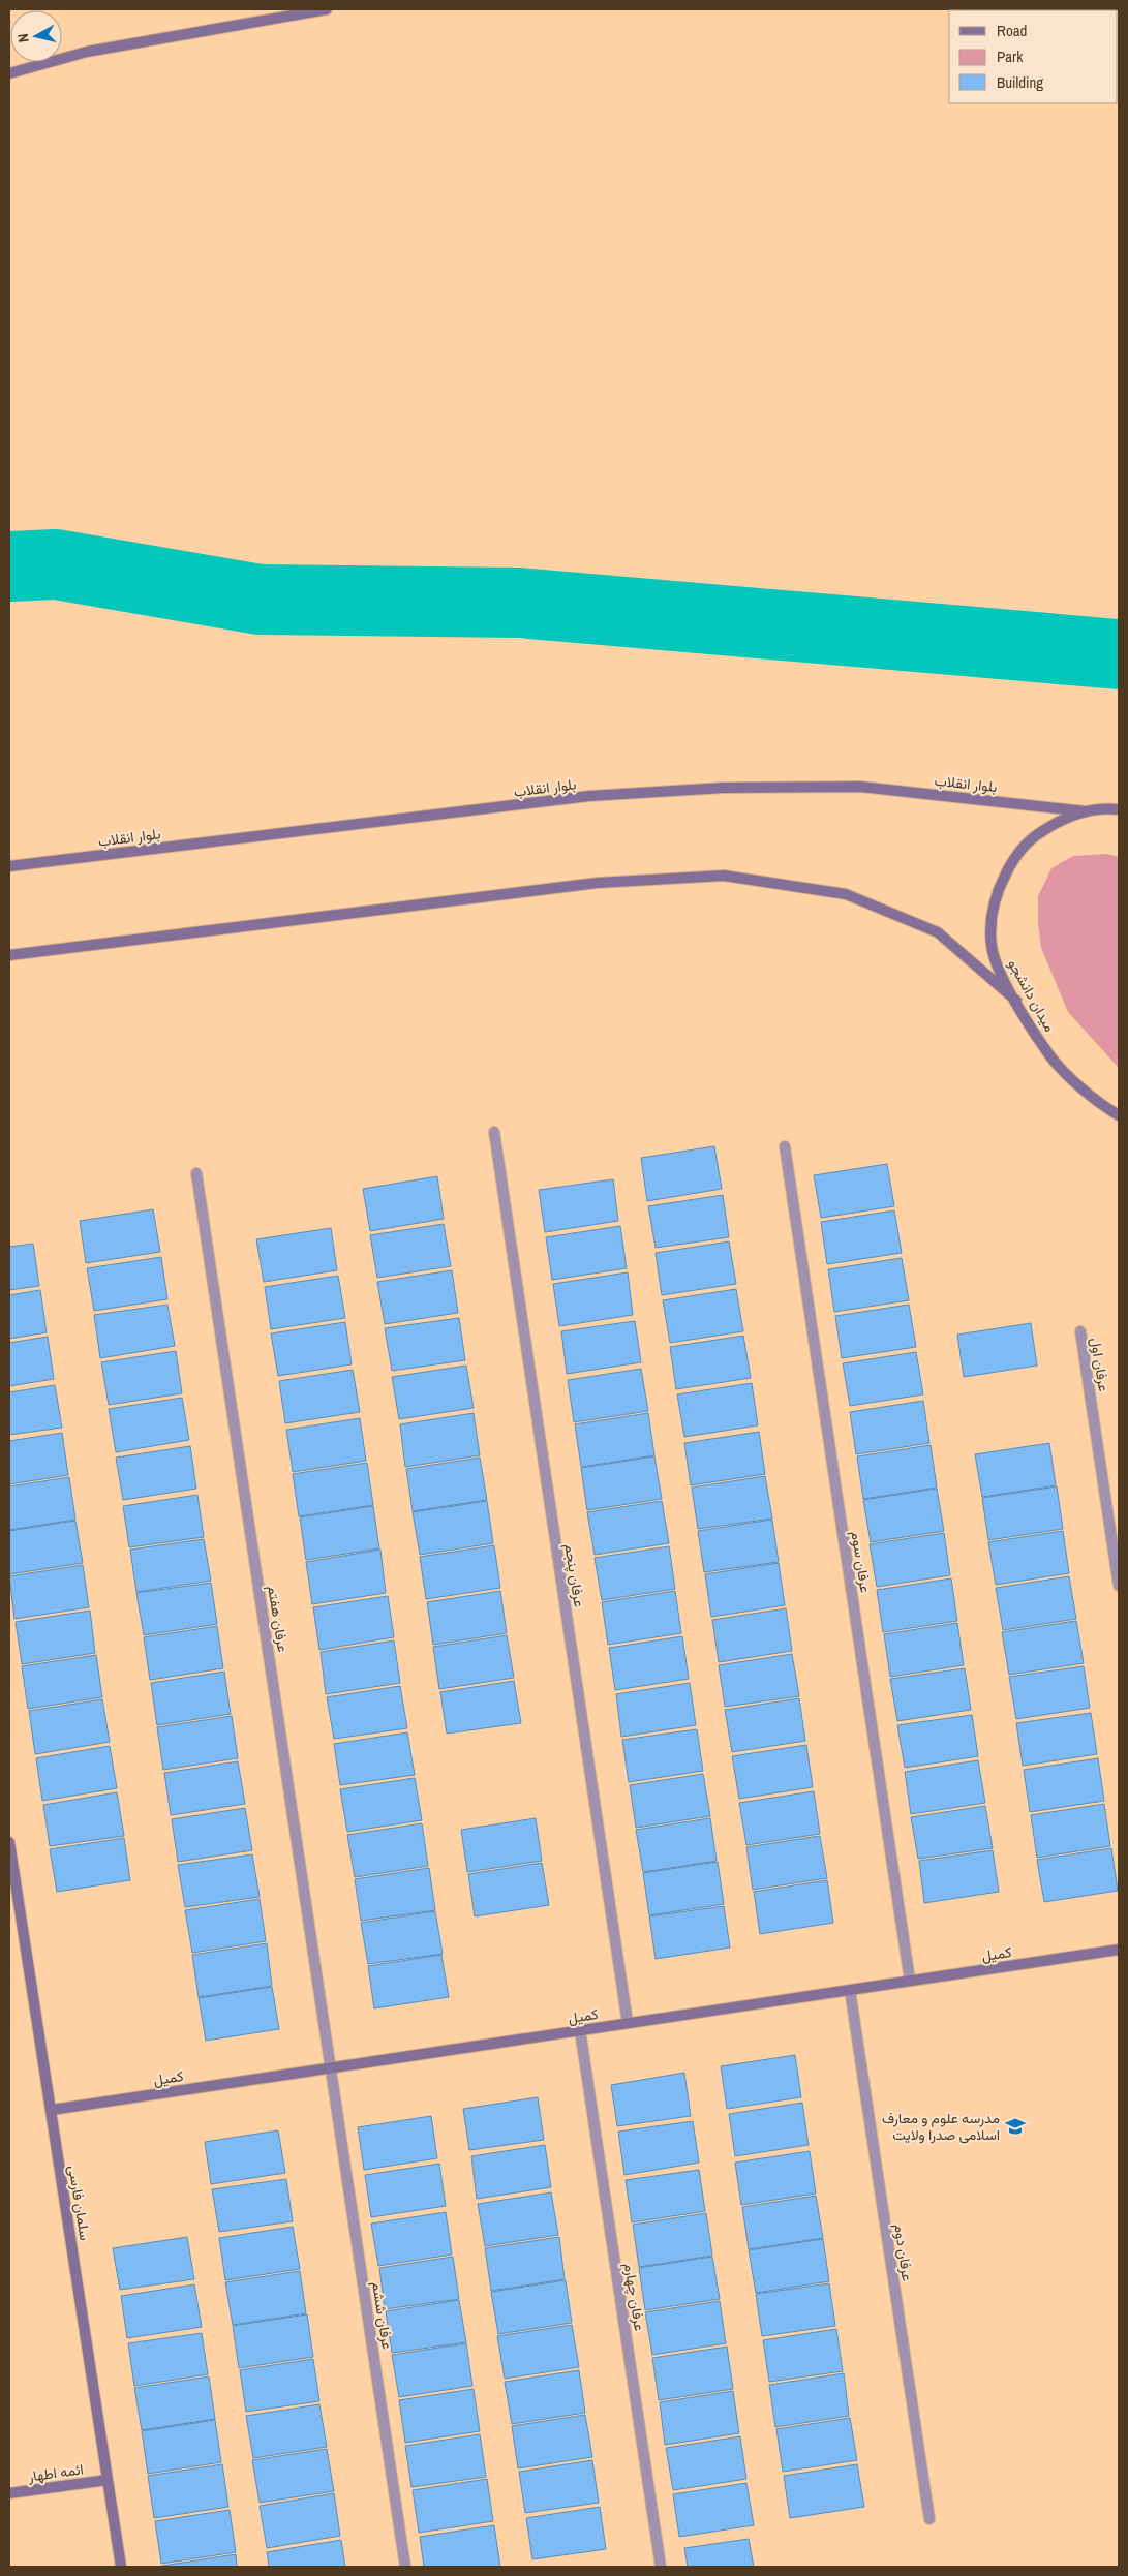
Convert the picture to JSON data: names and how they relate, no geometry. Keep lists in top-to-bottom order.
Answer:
{
  "streets": {
    "main road": [
      "بلوار انقلاب",
      "میدان دانشجو",
      "کمیل",
      "سلمان فارسی",
      "ائمه اطهار"
    ],
    "street": [
      "عرفان اول",
      "عرفان سوم",
      "عرفان پنجم",
      "عرفان هفتم",
      "عرفان دوم",
      "عرفان چهارم",
      "عرفان ششم"
    ]
  },
  "crossings": [
    ["بلوار انقلاب", "میدان دانشجو"],
    ["عرفان سوم", "کمیل"],
    ["عرفان پنجم", "کمیل"],
    ["عرفان هفتم", "کمیل"],
    ["عرفان هفتم", "عرفان ششم"],
    ["کمیل", "سلمان فارسی"],
    ["کمیل", "عرفان دوم"],
    ["کمیل", "عرفان چهارم"],
    ["کمیل", "عرفان ششم"],
    ["سلمان فارسی", "ائمه اطهار"]
  ],
  "places": {
    "school or university": ["مدرسه علوم و معارف اسلامی صدرا ولایت"]
  },
  "legend": ["Road", "Park", "Building"],
  "north": "left"
}
